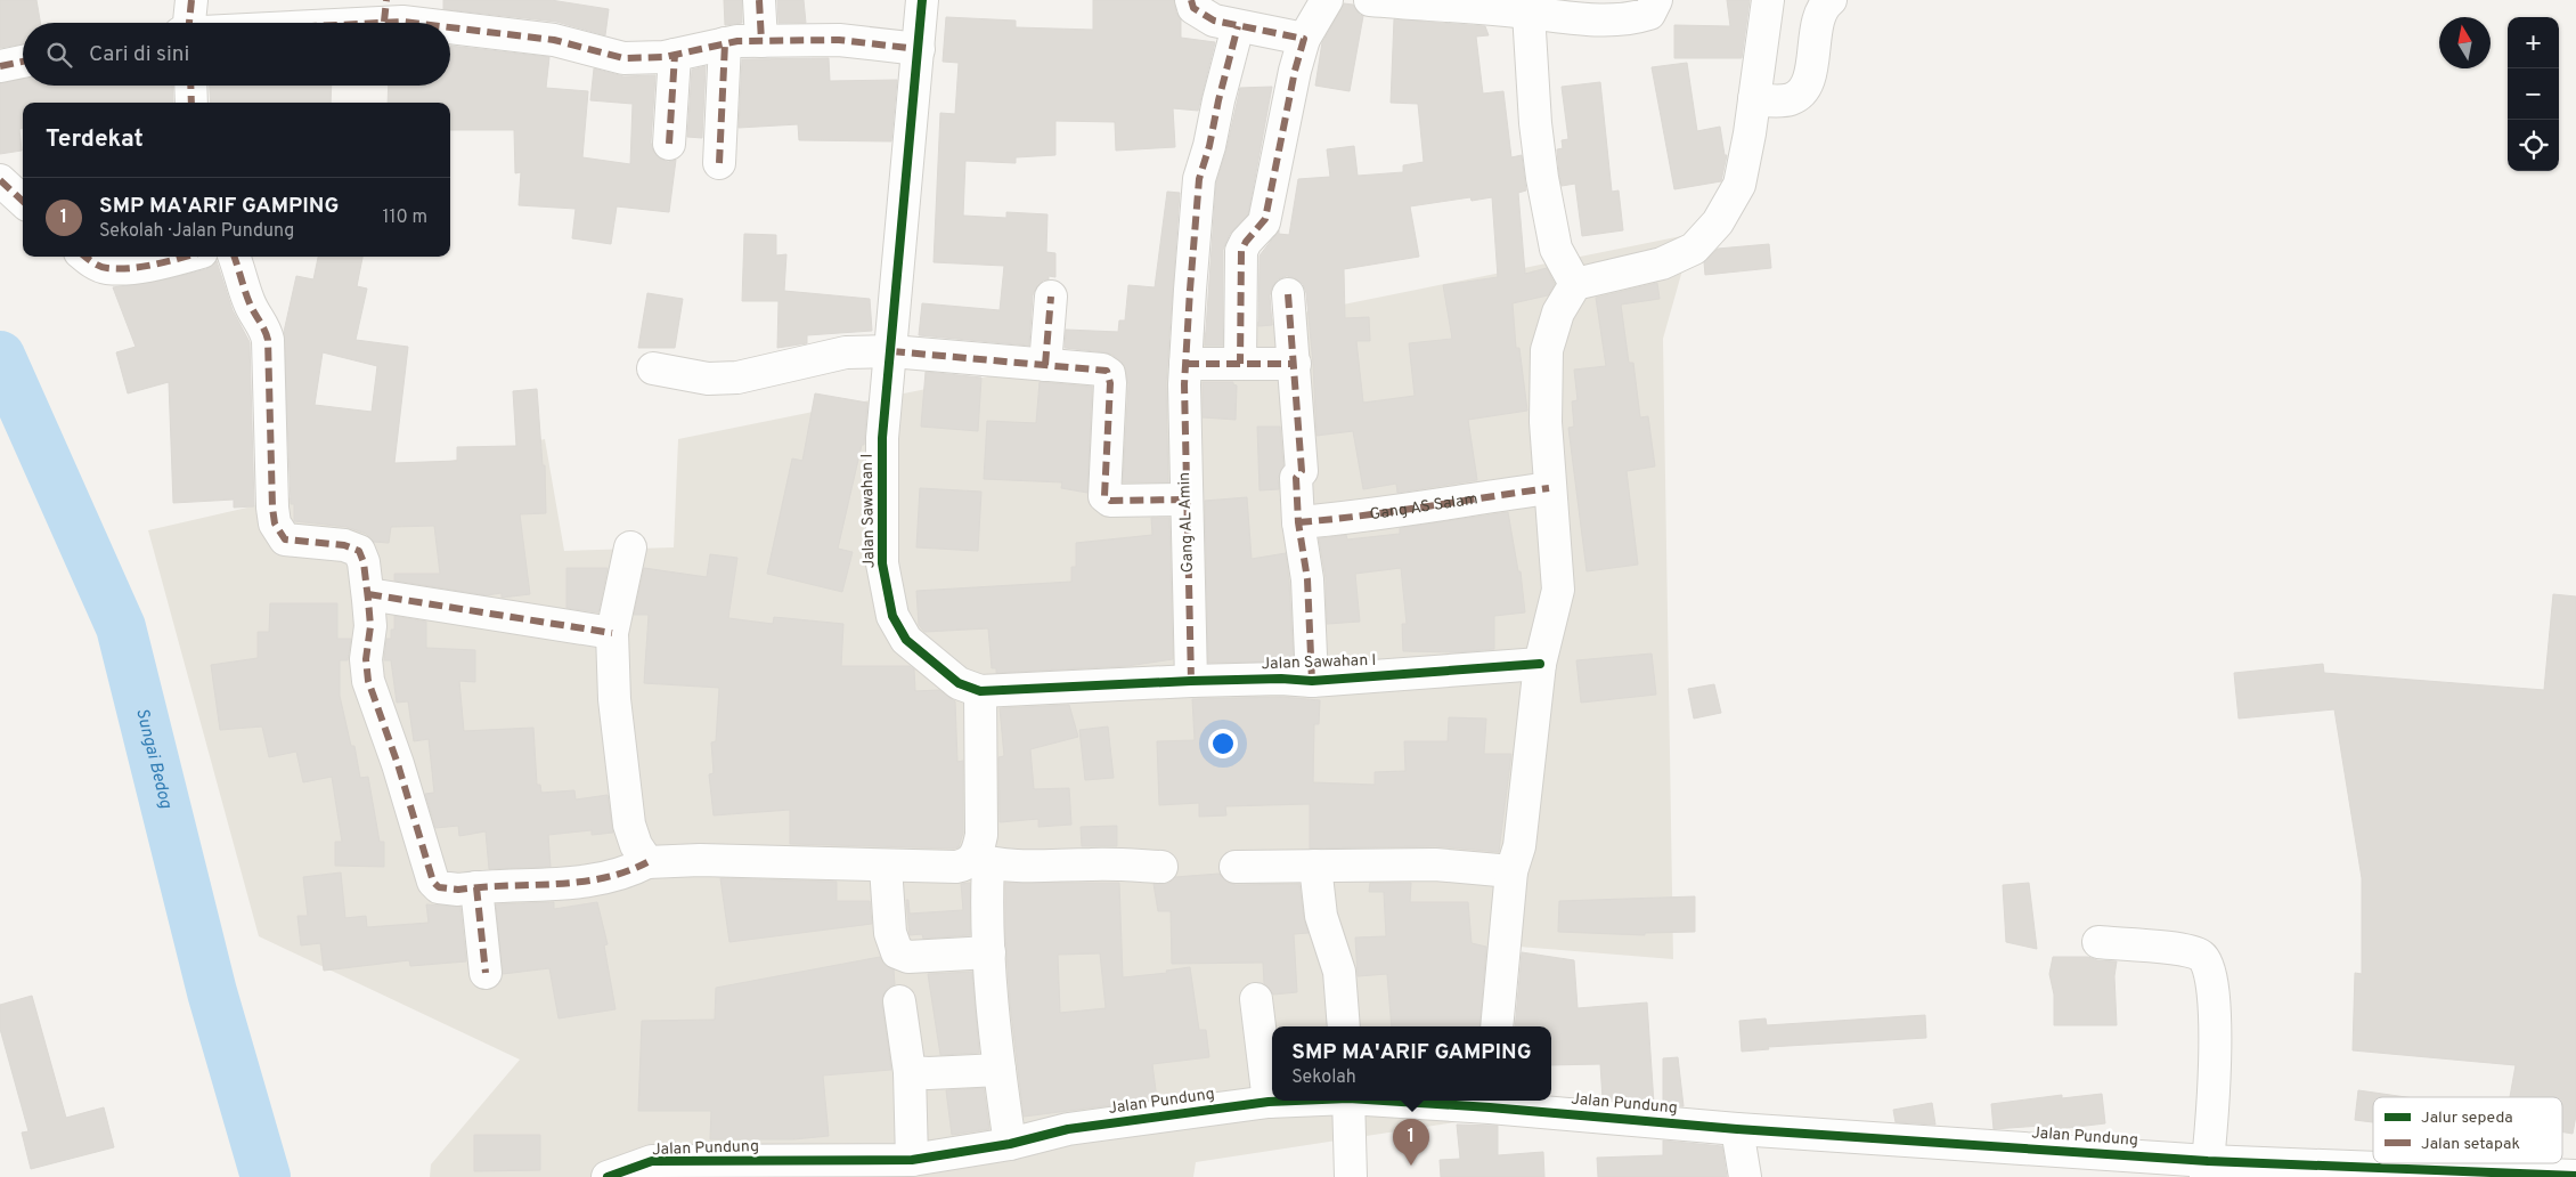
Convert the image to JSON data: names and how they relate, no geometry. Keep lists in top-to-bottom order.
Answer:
{
  "streets": {
    "street": [
      "Gang AS Salam",
      "Jalan Sawahan I",
      "Gang AL Amin",
      "Jalan Pundung"
    ]
  },
  "crossings": [
    ["Jalan Sawahan I", "Gang AL Amin"]
  ],
  "water": ["Sungai Bedog"],
  "legend": ["Jalur sepeda", "Jalan setapak"],
  "north": "top",
  "page": {
    "map_buttons": ["+", "−"],
    "search": "Cari di sini",
    "heading": "Terdekat",
    "list": [
      {
        "mark": "1",
        "name": "SMP MA'ARIF GAMPING",
        "note": "Sekolah · Jalan Pundung",
        "value": "110 m"
      }
    ],
    "popup": ["SMP MA'ARIF GAMPING", "Sekolah"],
    "pins": "1"
  }
}
